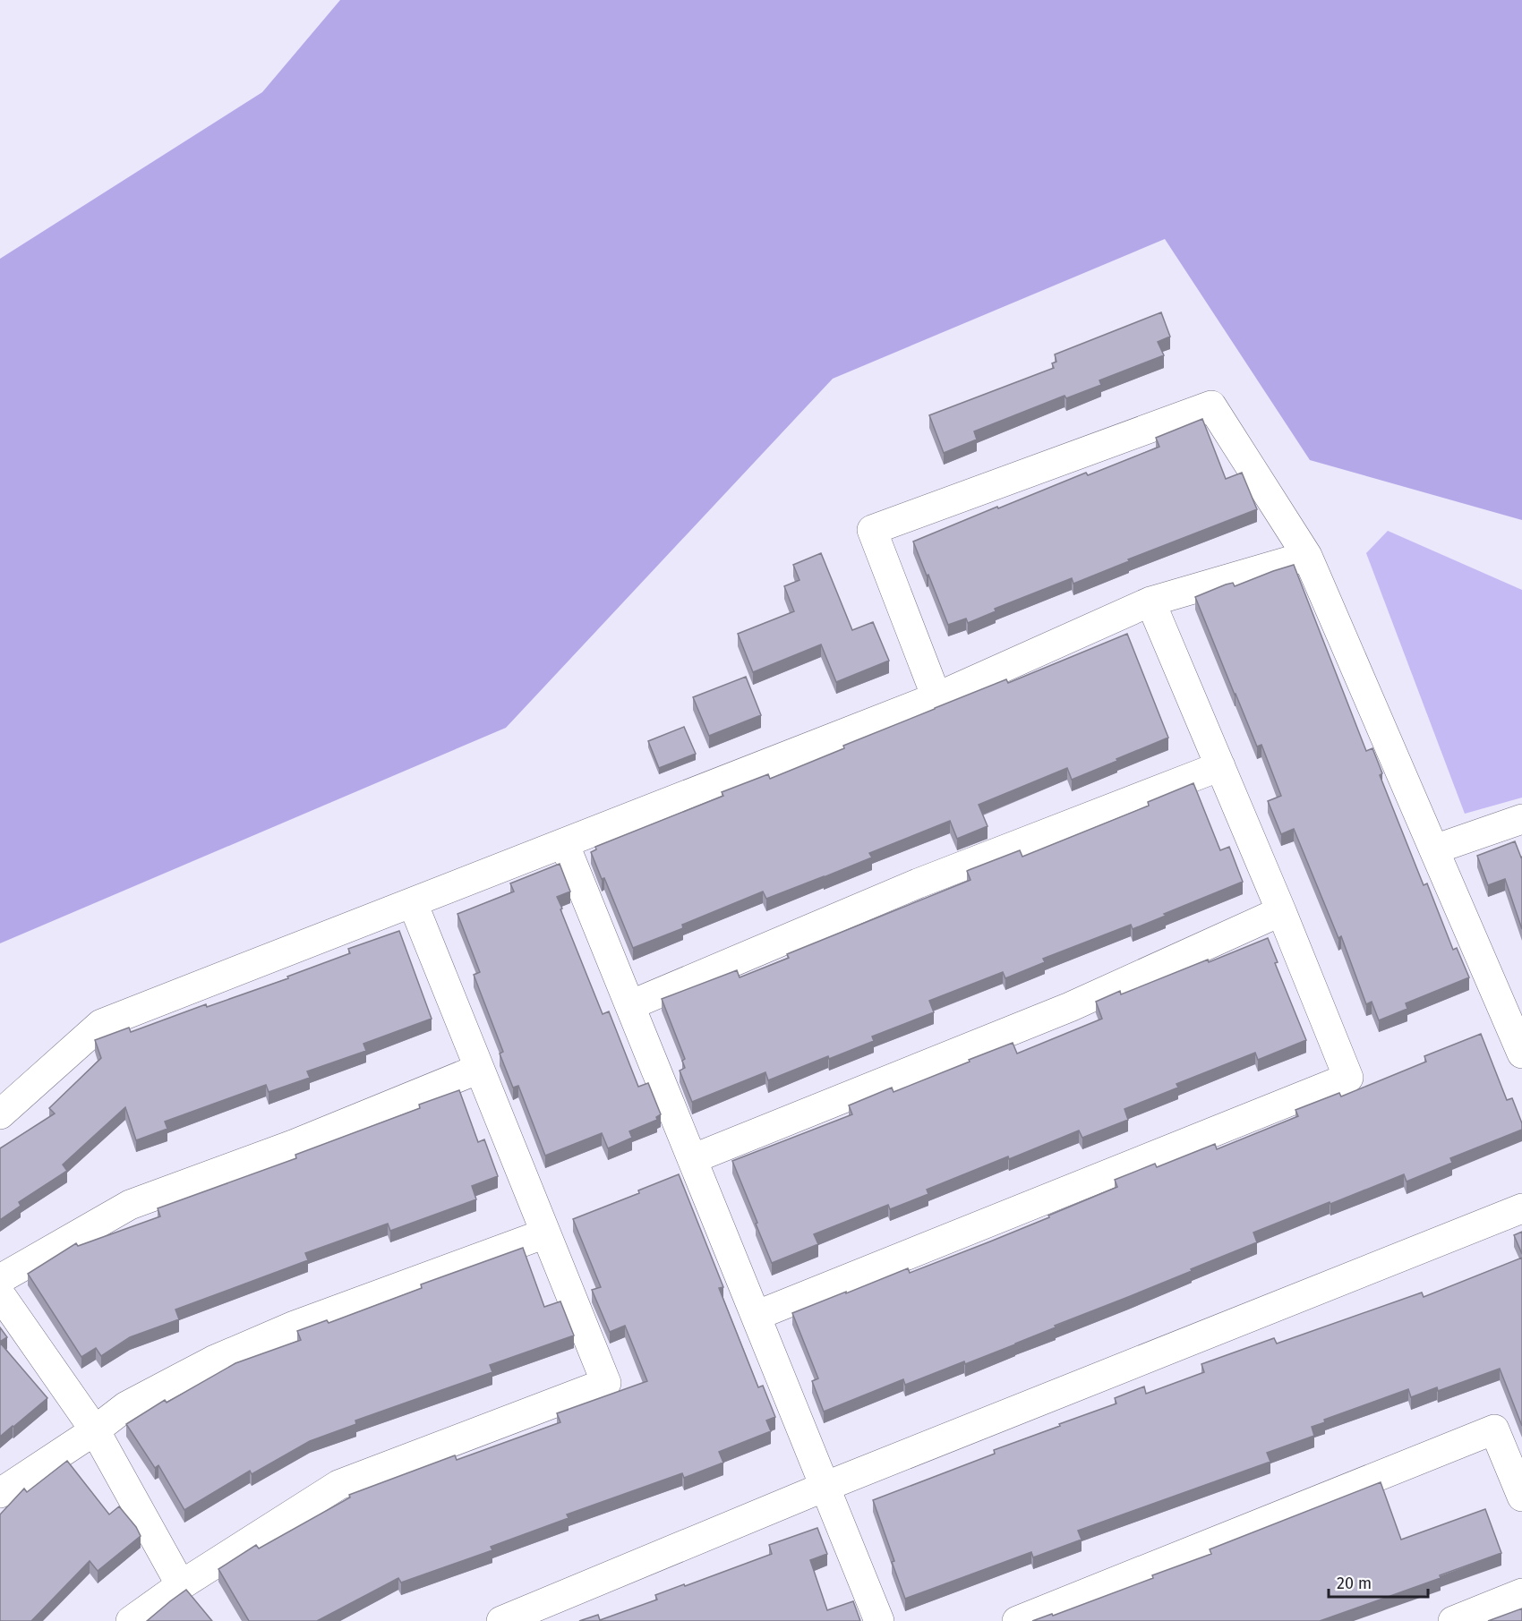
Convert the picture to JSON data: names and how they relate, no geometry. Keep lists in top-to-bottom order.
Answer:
{
  "scale_bar": "20 m"
}
